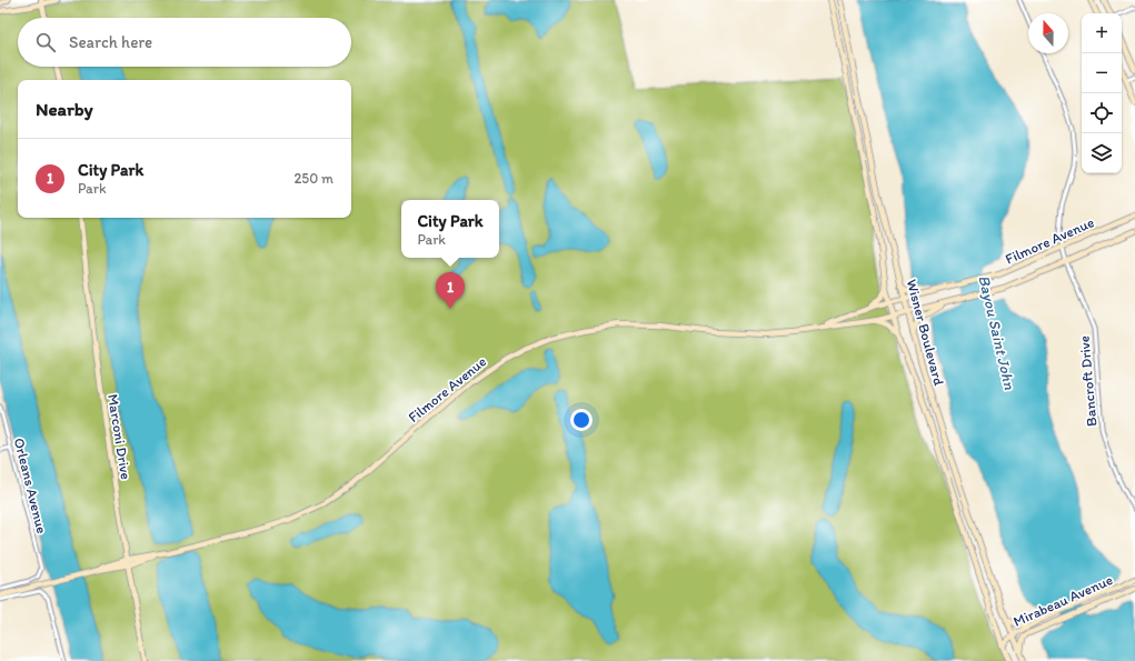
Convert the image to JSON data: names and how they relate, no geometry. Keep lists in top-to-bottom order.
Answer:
{
  "streets": {
    "street": [
      "Filmore Avenue",
      "Wisner Boulevard",
      "Bancroft Drive",
      "Marconi Drive",
      "Orleans Avenue",
      "Mirabeau Avenue"
    ]
  },
  "crossings": [
    ["Filmore Avenue", "Wisner Boulevard"],
    ["Filmore Avenue", "Bancroft Drive"],
    ["Filmore Avenue", "Marconi Drive"],
    ["Wisner Boulevard", "Mirabeau Avenue"]
  ],
  "water": ["Bayou Saint John"],
  "north": "top",
  "page": {
    "map_buttons": ["+", "−"],
    "search": "Search here",
    "heading": "Nearby",
    "list": [
      {
        "mark": "1",
        "name": "City Park",
        "note": "Park",
        "value": "250 m"
      }
    ],
    "popup": ["City Park", "Park"],
    "pins": "1"
  }
}
